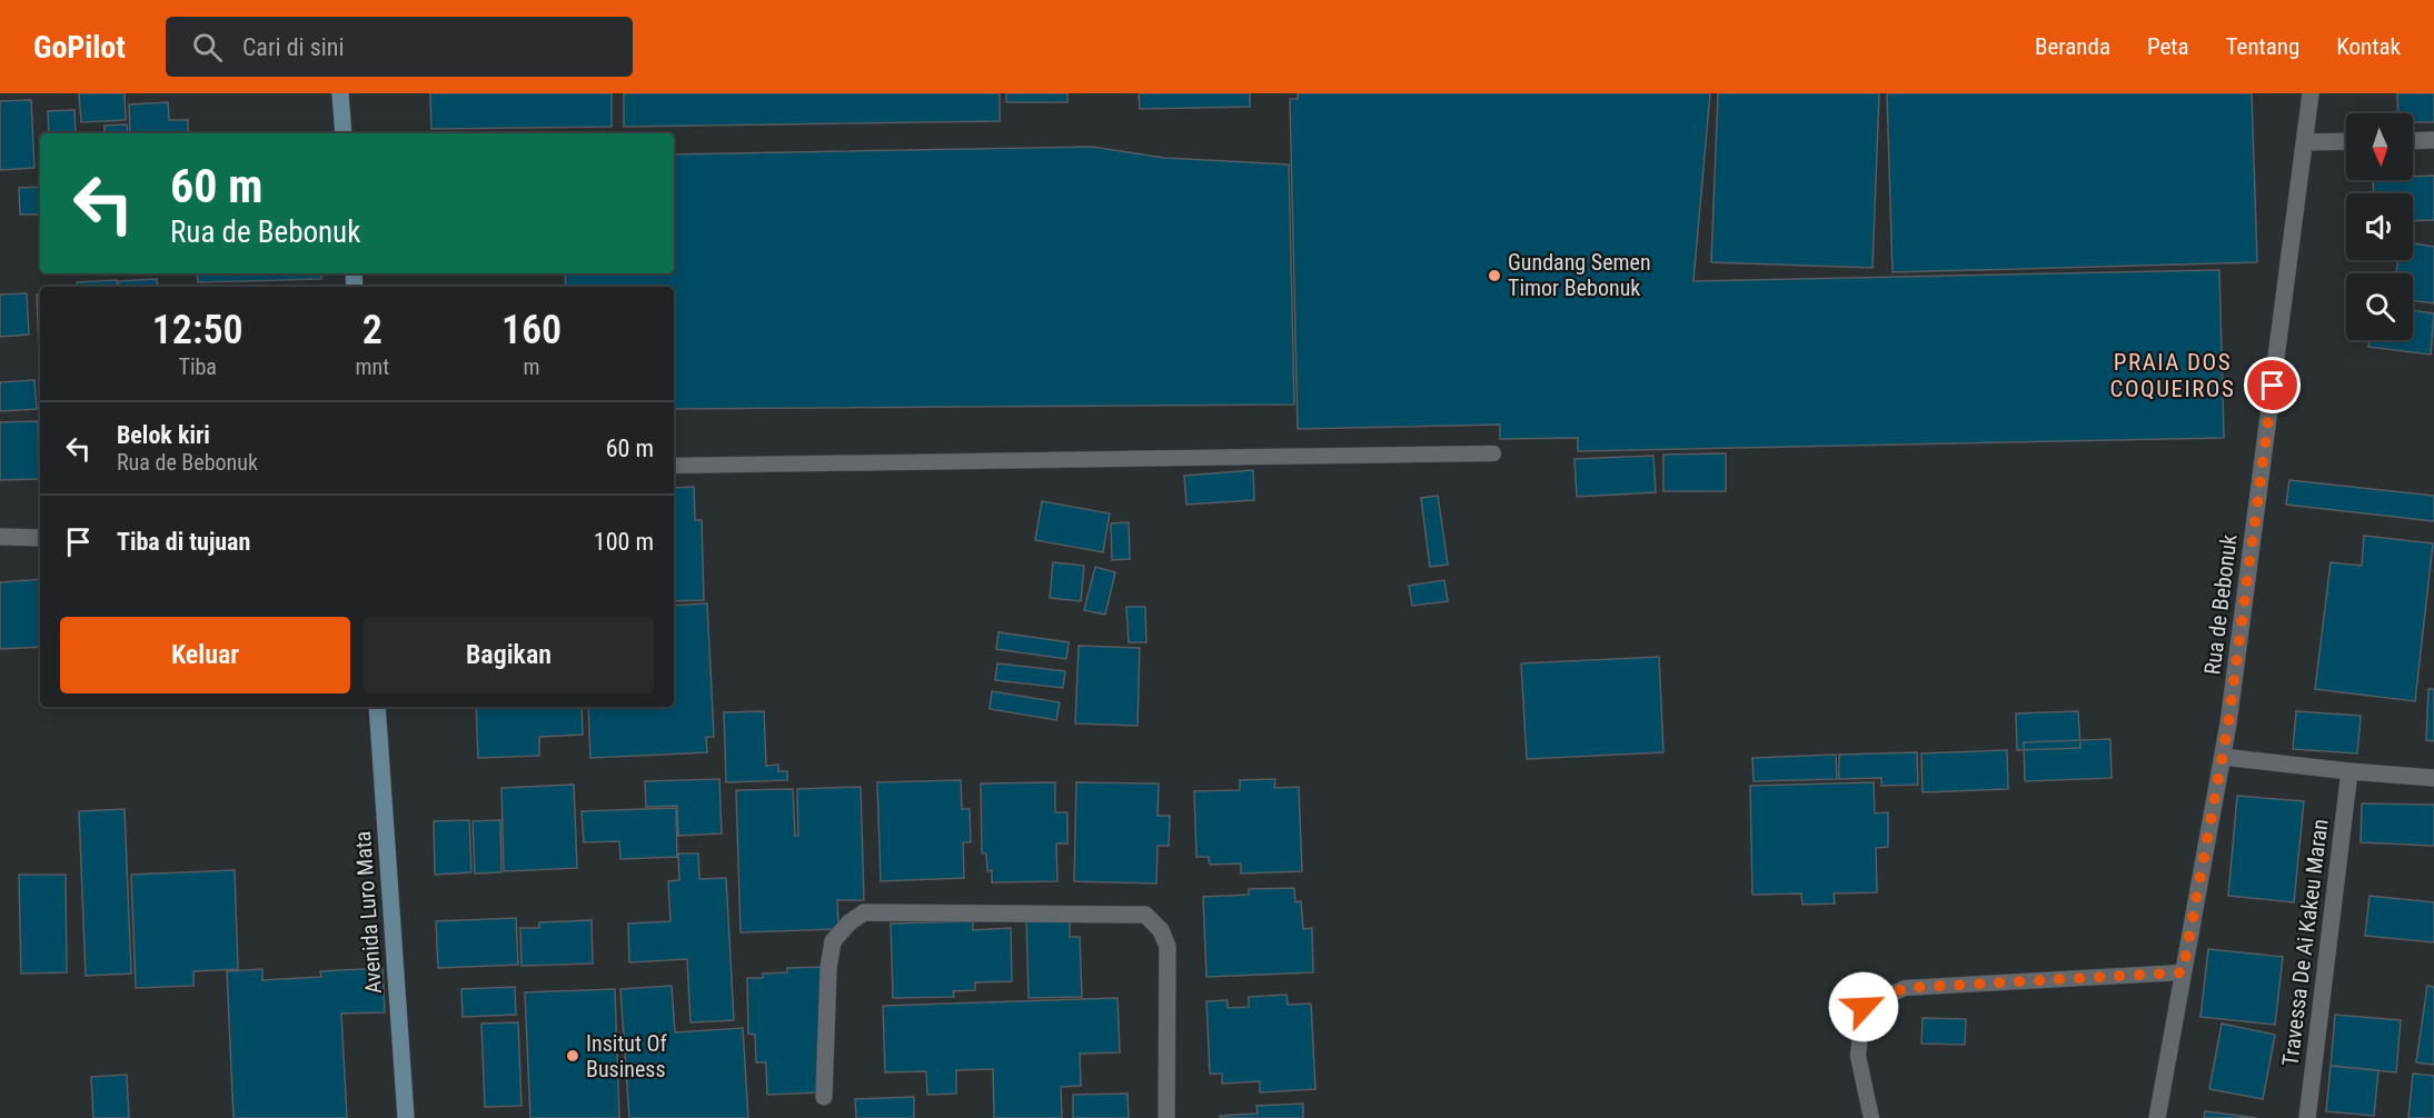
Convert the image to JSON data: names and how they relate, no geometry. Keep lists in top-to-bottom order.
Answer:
{
  "streets": {
    "main road": ["Avenida Luro Mata"],
    "street": ["Rua de Bebonuk", "Travessa De Ai Kakeu Maran"]
  },
  "districts": ["PRAIA DOS COQUEIROS"],
  "places": ["Gundang Semen Timor Bebonuk", "Insitut Of Business"],
  "north": "bottom",
  "page": {
    "header": "GoPilot",
    "search": "Cari di sini",
    "nav": [
      "Beranda",
      "Peta",
      "Tentang",
      "Kontak"
    ],
    "turn": ["60 m", "Rua de Bebonuk"],
    "eta": [
      "12:50",
      "Tiba",
      "2",
      "mnt",
      "160",
      "m"
    ],
    "list": [
      {
        "name": "Belok kiri",
        "note": "Rua de Bebonuk",
        "value": "60 m"
      },
      {
        "name": "Tiba di tujuan",
        "value": "100 m"
      }
    ],
    "buttons": ["Keluar", "Bagikan"]
  }
}
